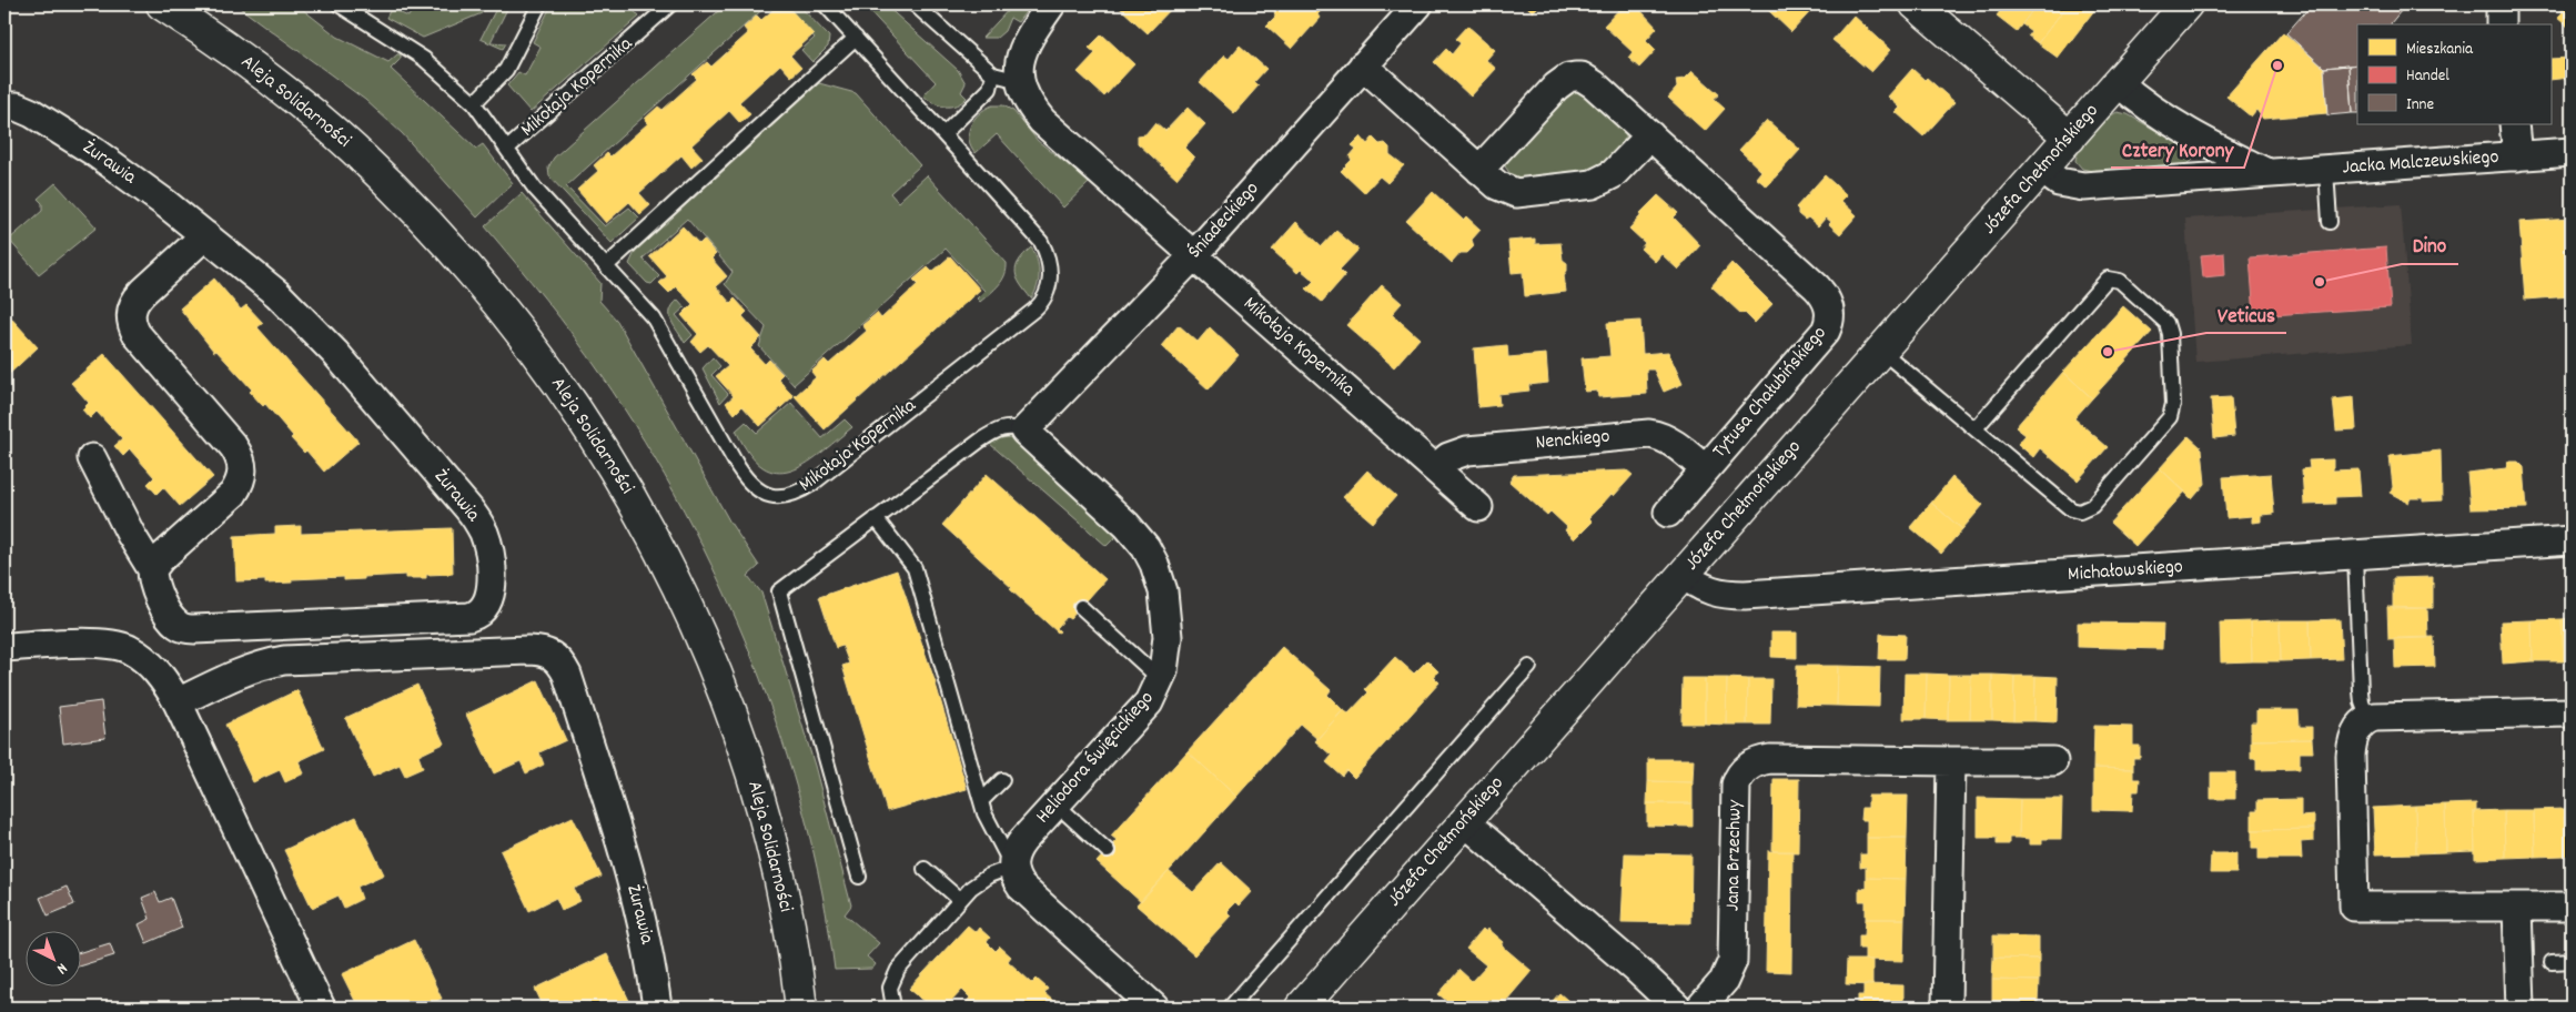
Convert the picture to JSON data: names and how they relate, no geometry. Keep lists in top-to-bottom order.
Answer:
{
  "streets": {
    "street": [
      "Mikołaja Kopernika",
      "Aleja Solidarności",
      "Żurawia",
      "Jacka Malczewskiego",
      "Józefa Chełmońskiego",
      "Śniadeckiego",
      "Tytusa Chałubińskiego",
      "Nenckiego",
      "Michałowskiego",
      "Heliodora Święcickiego",
      "Jana Brzechwy"
    ]
  },
  "crossings": [
    ["Mikołaja Kopernika", "Śniadeckiego"],
    ["Mikołaja Kopernika", "Nenckiego"],
    ["Jacka Malczewskiego", "Józefa Chełmońskiego"],
    ["Józefa Chełmońskiego", "Michałowskiego"],
    ["Śniadeckiego", "Heliodora Święcickiego"],
    ["Tytusa Chałubińskiego", "Nenckiego"]
  ],
  "places": ["Cztery Korony", "Dino", "Veticus"],
  "legend": ["Mieszkania", "Handel", "Inne"],
  "north": "bottom right"
}
